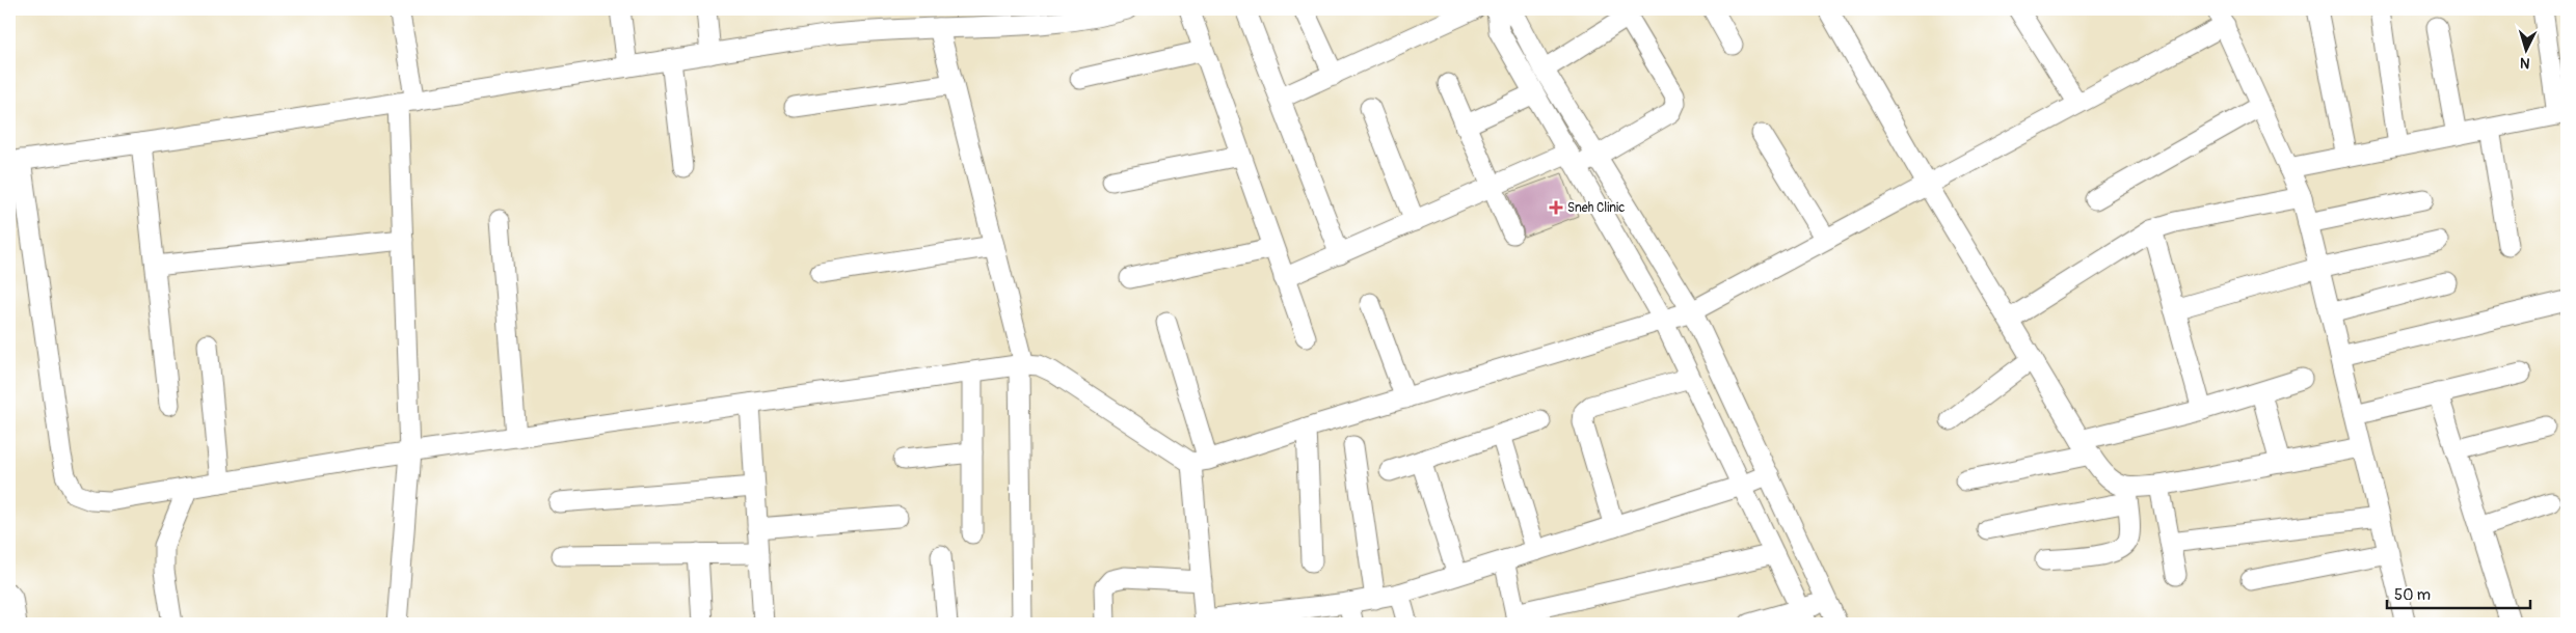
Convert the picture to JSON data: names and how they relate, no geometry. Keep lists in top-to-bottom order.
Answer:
{
  "places": {
    "health": ["Sneh Clinic"]
  },
  "scale_bar": "50 m",
  "north": "bottom"
}
